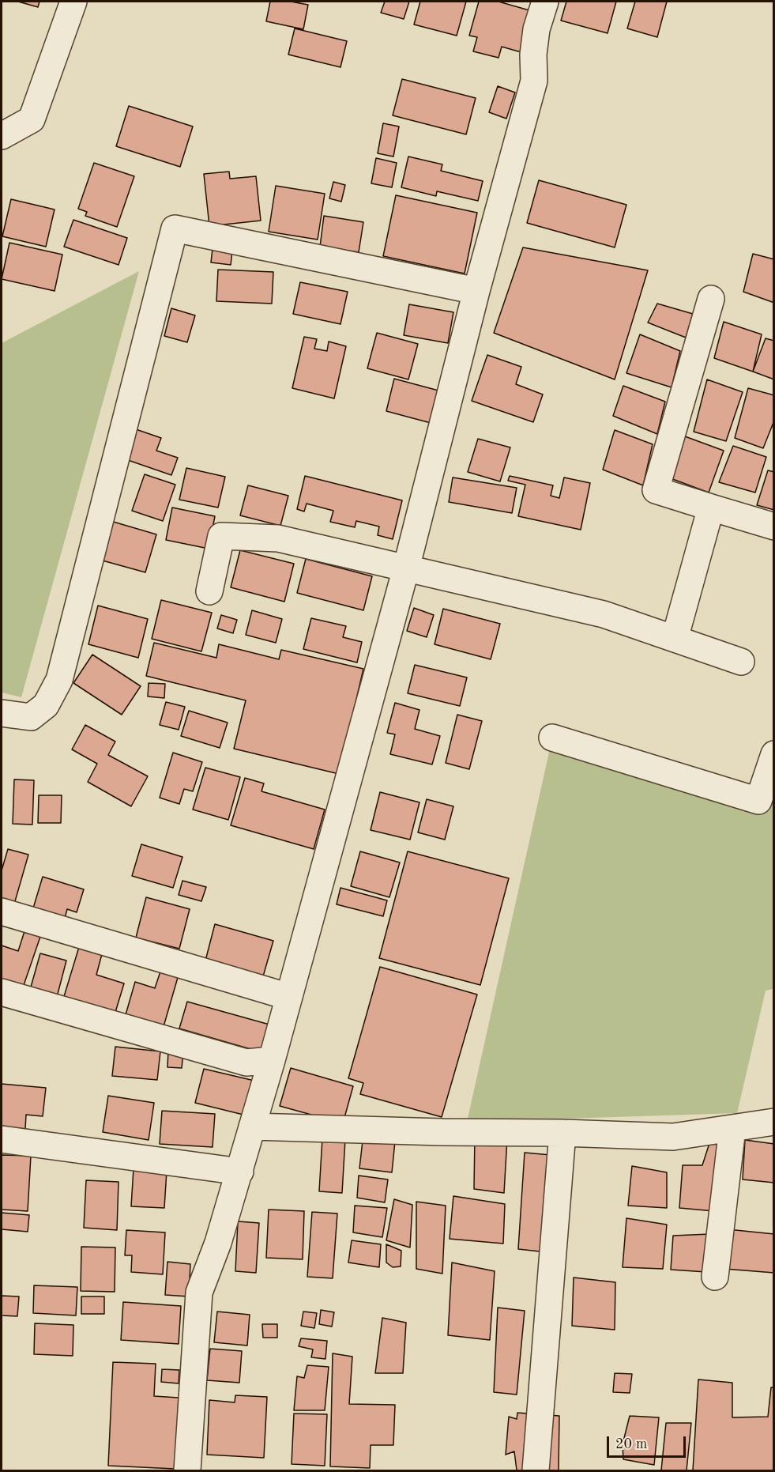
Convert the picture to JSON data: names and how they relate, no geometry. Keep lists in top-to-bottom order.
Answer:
{
  "scale_bar": "20 m"
}
